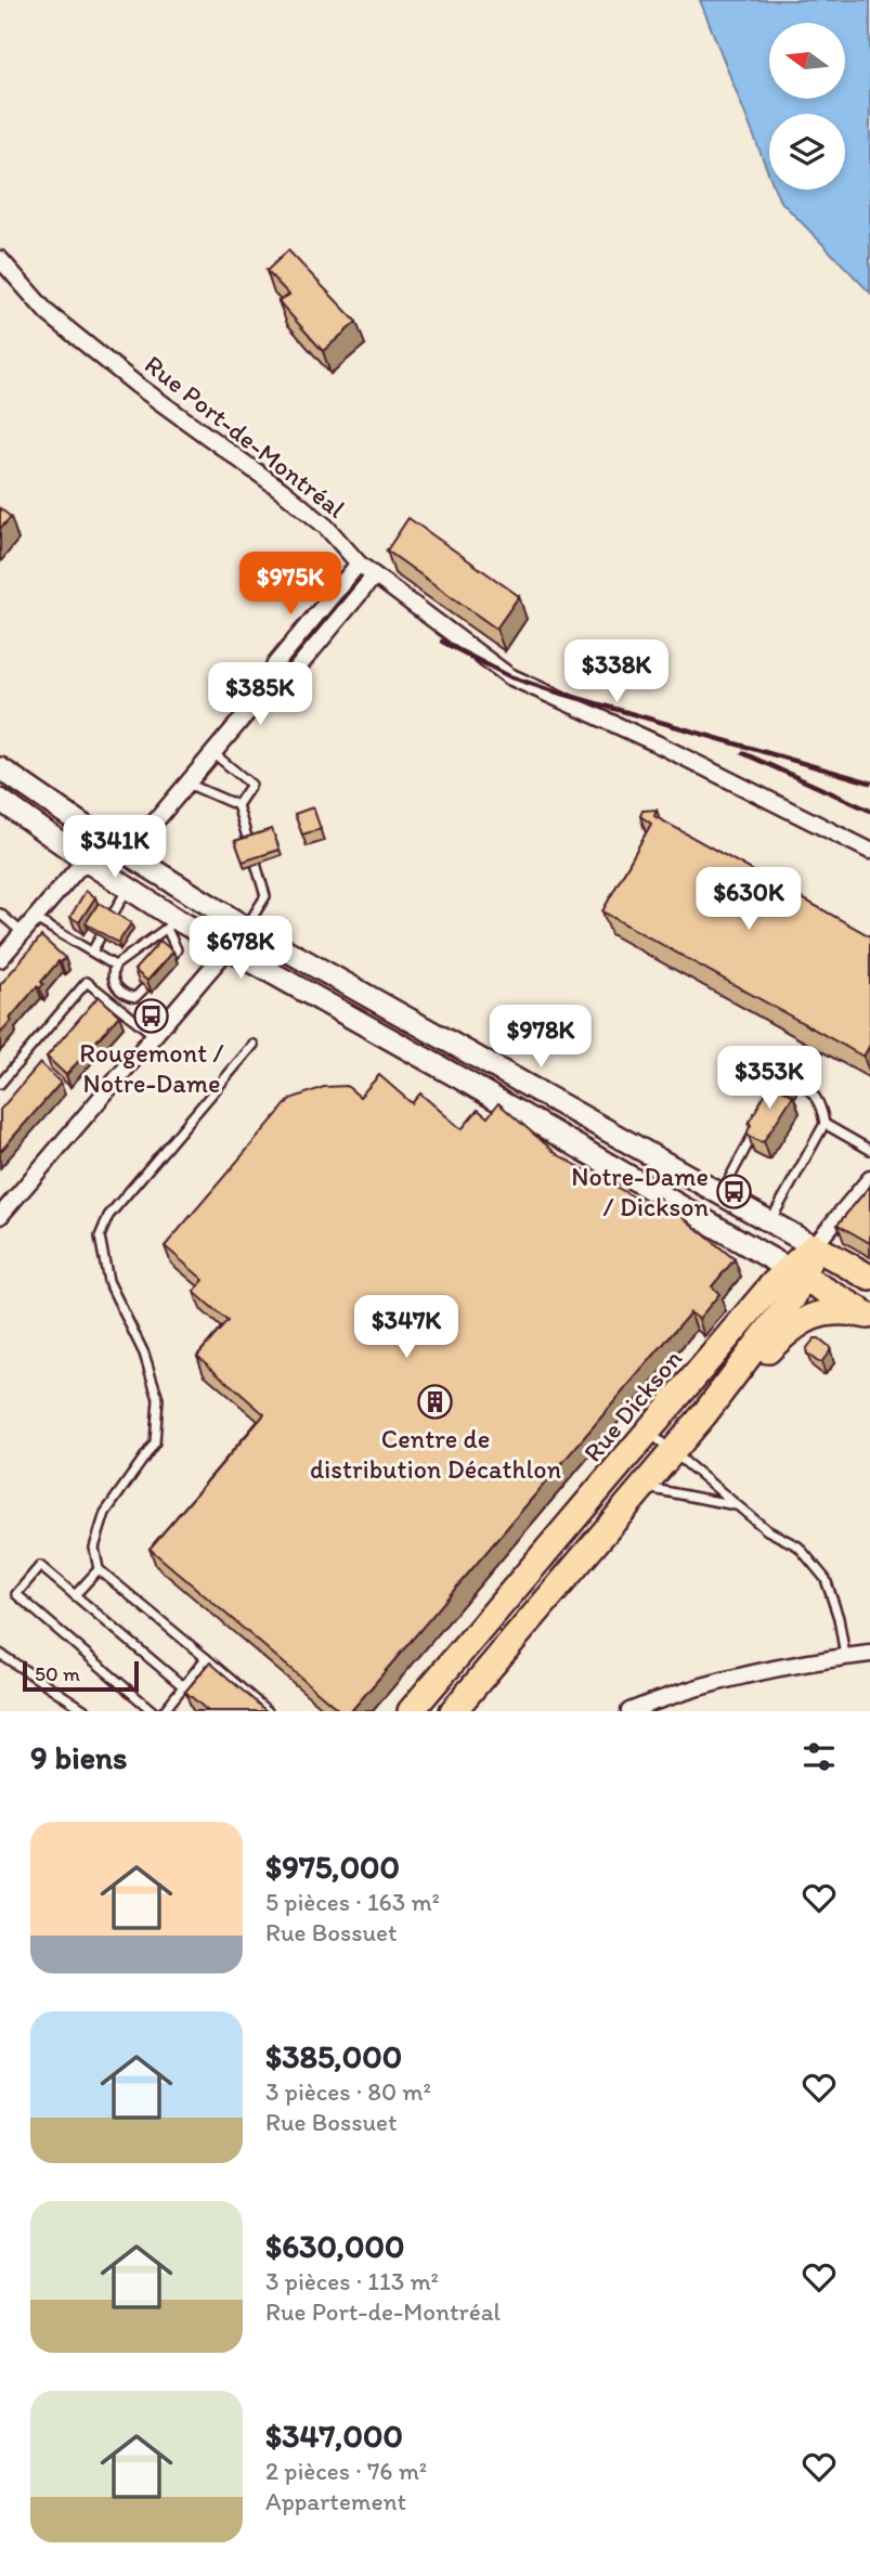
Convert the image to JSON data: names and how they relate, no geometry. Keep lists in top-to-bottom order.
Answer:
{
  "streets": {
    "main road": ["Rue Dickson"],
    "street": ["Rue Port-de-Montréal"]
  },
  "places": {
    "bus stop": ["Rougemont / Notre-Dame", "Notre-Dame / Dickson"],
    "building": ["Centre de distribution Décathlon"]
  },
  "scale_bar": "50 m",
  "north": "left",
  "page": {
    "price": [
      "$975K",
      "$338K",
      "$385K",
      "$341K",
      "$630K",
      "$678K",
      "$978K",
      "$353K",
      "$347K"
    ],
    "scale": "50 m",
    "heading": "9 biens",
    "list": [
      {
        "name": "$975,000",
        "note": "5 pièces · 163 m² · Rue Bossuet"
      },
      {
        "name": "$385,000",
        "note": "3 pièces · 80 m² · Rue Bossuet"
      },
      {
        "name": "$630,000",
        "note": "3 pièces · 113 m² · Rue Port-de-Montréal"
      },
      {
        "name": "$347,000",
        "note": "2 pièces · 76 m² · Appartement"
      }
    ]
  }
}
